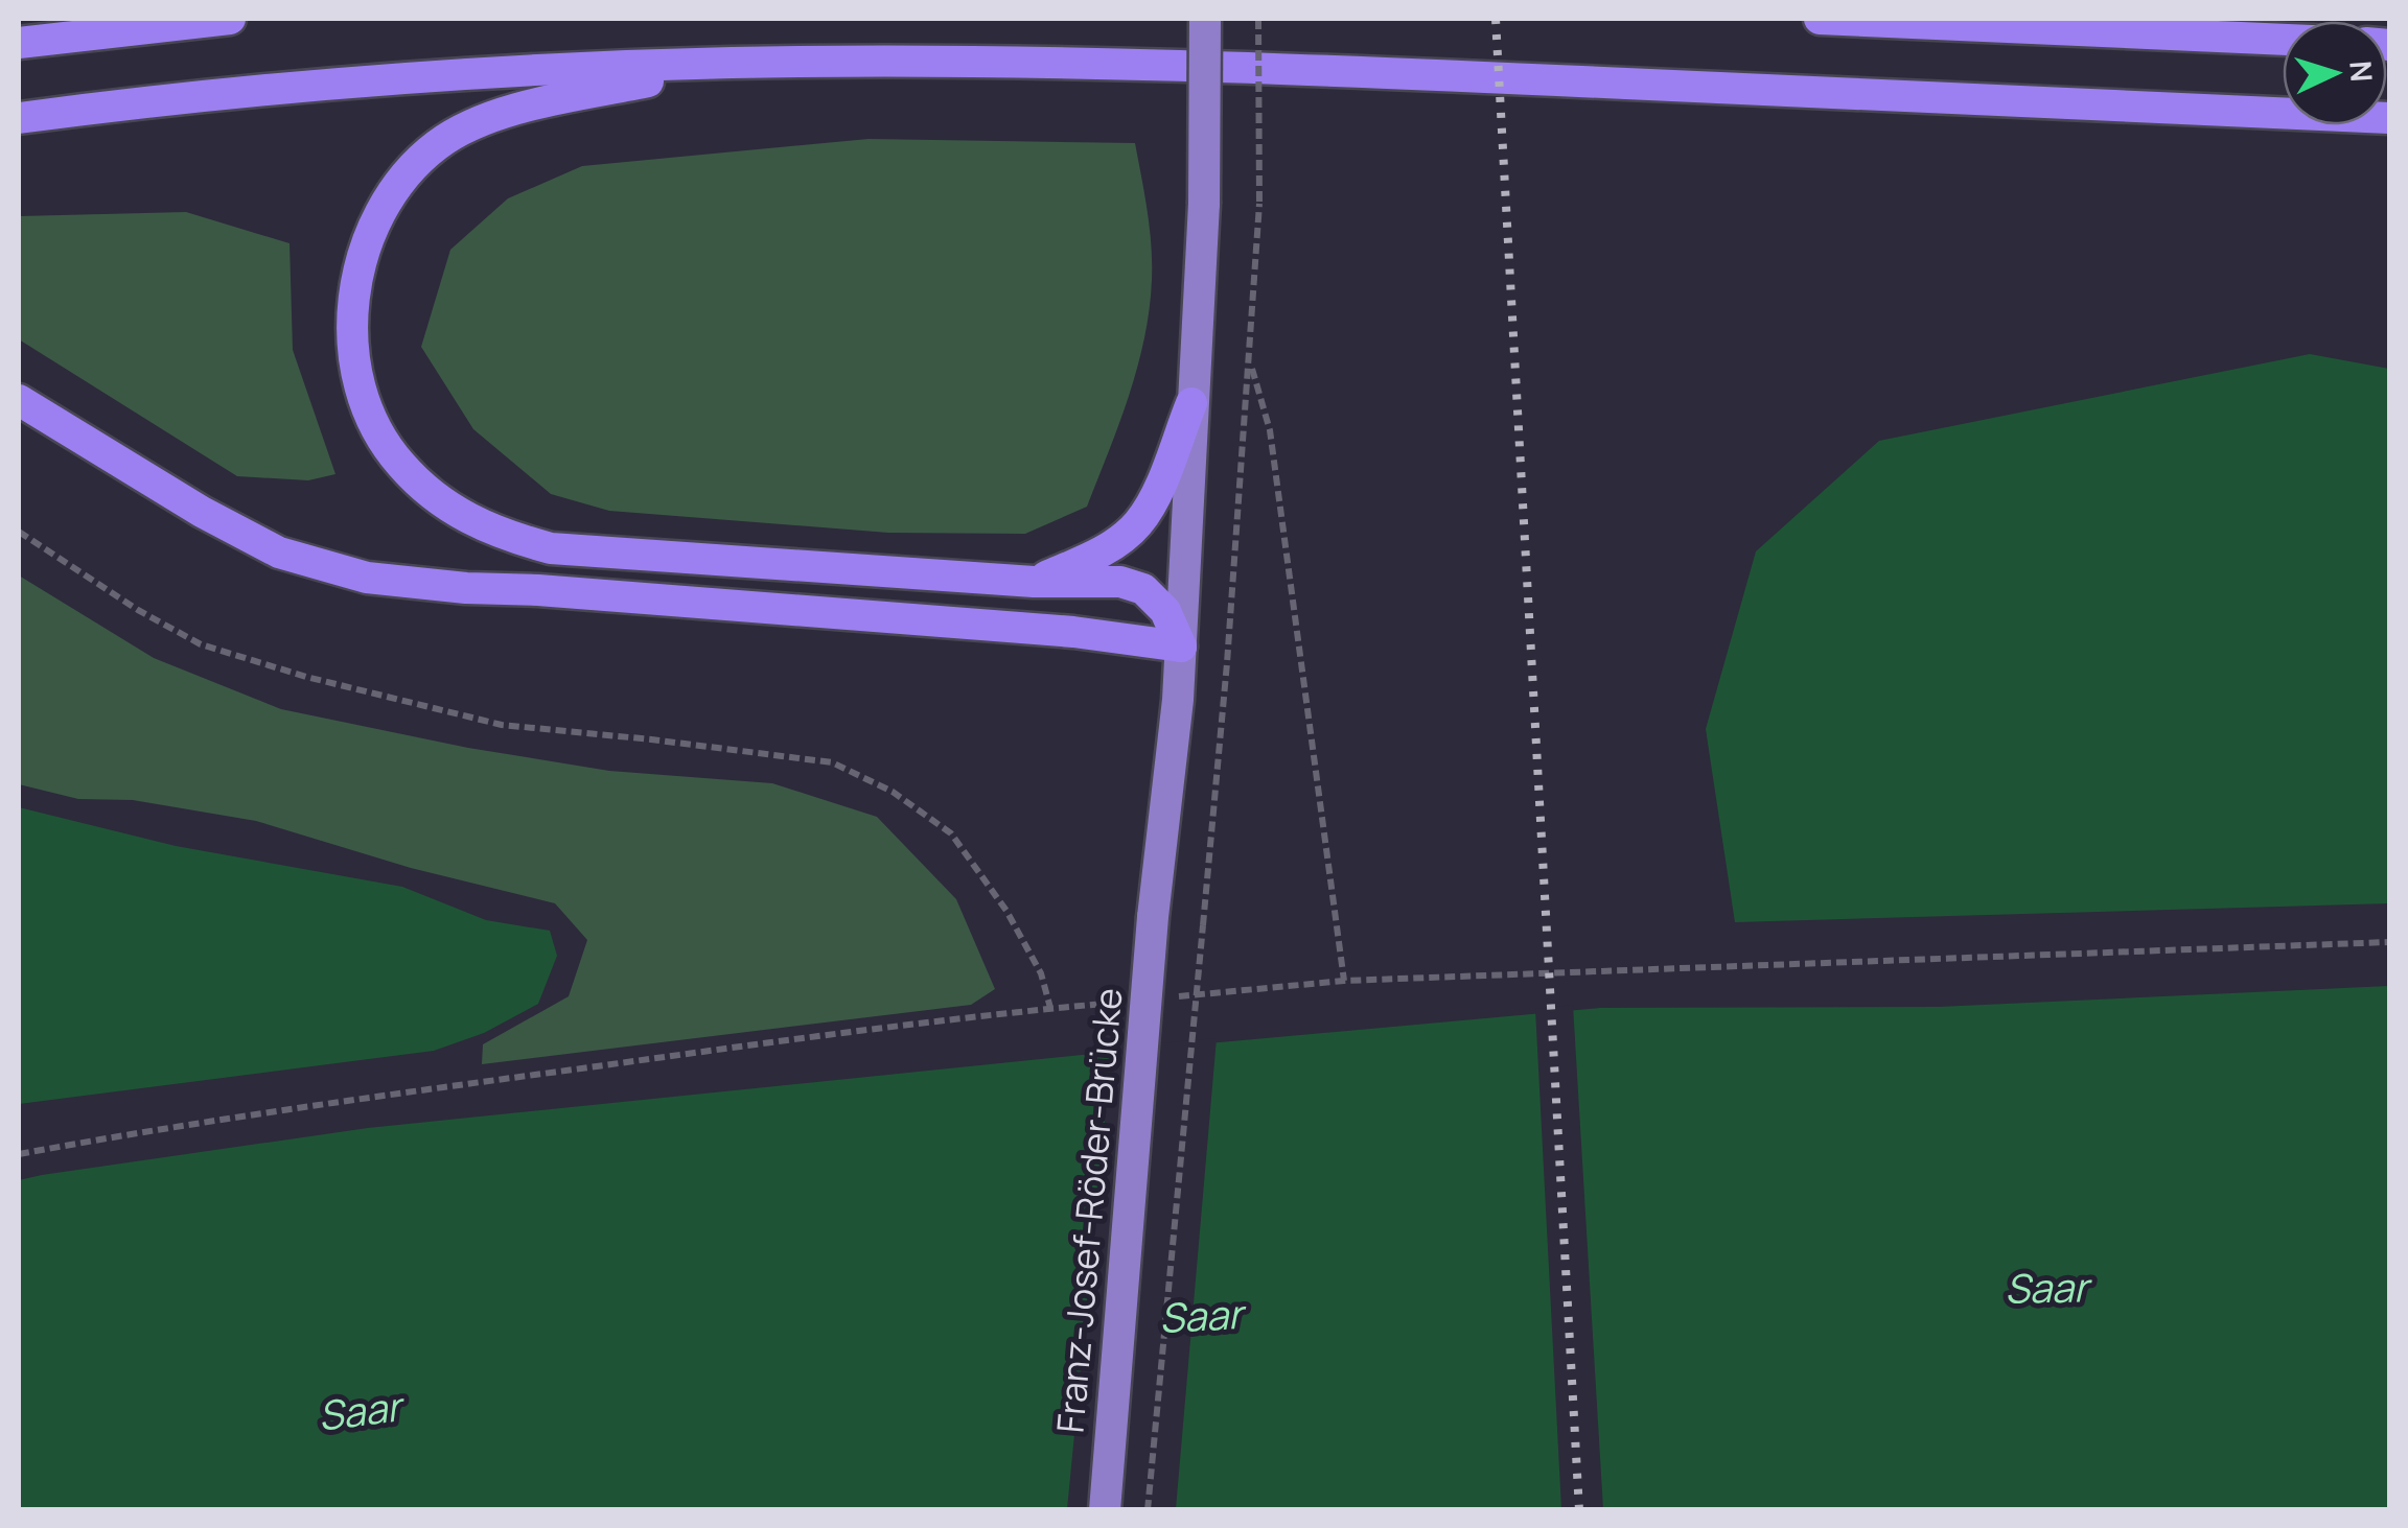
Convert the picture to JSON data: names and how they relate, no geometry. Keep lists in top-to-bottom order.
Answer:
{
  "streets": {
    "main road": ["Franz-Josef-Röder-Brücke"]
  },
  "water": ["Saar"],
  "north": "right"
}
